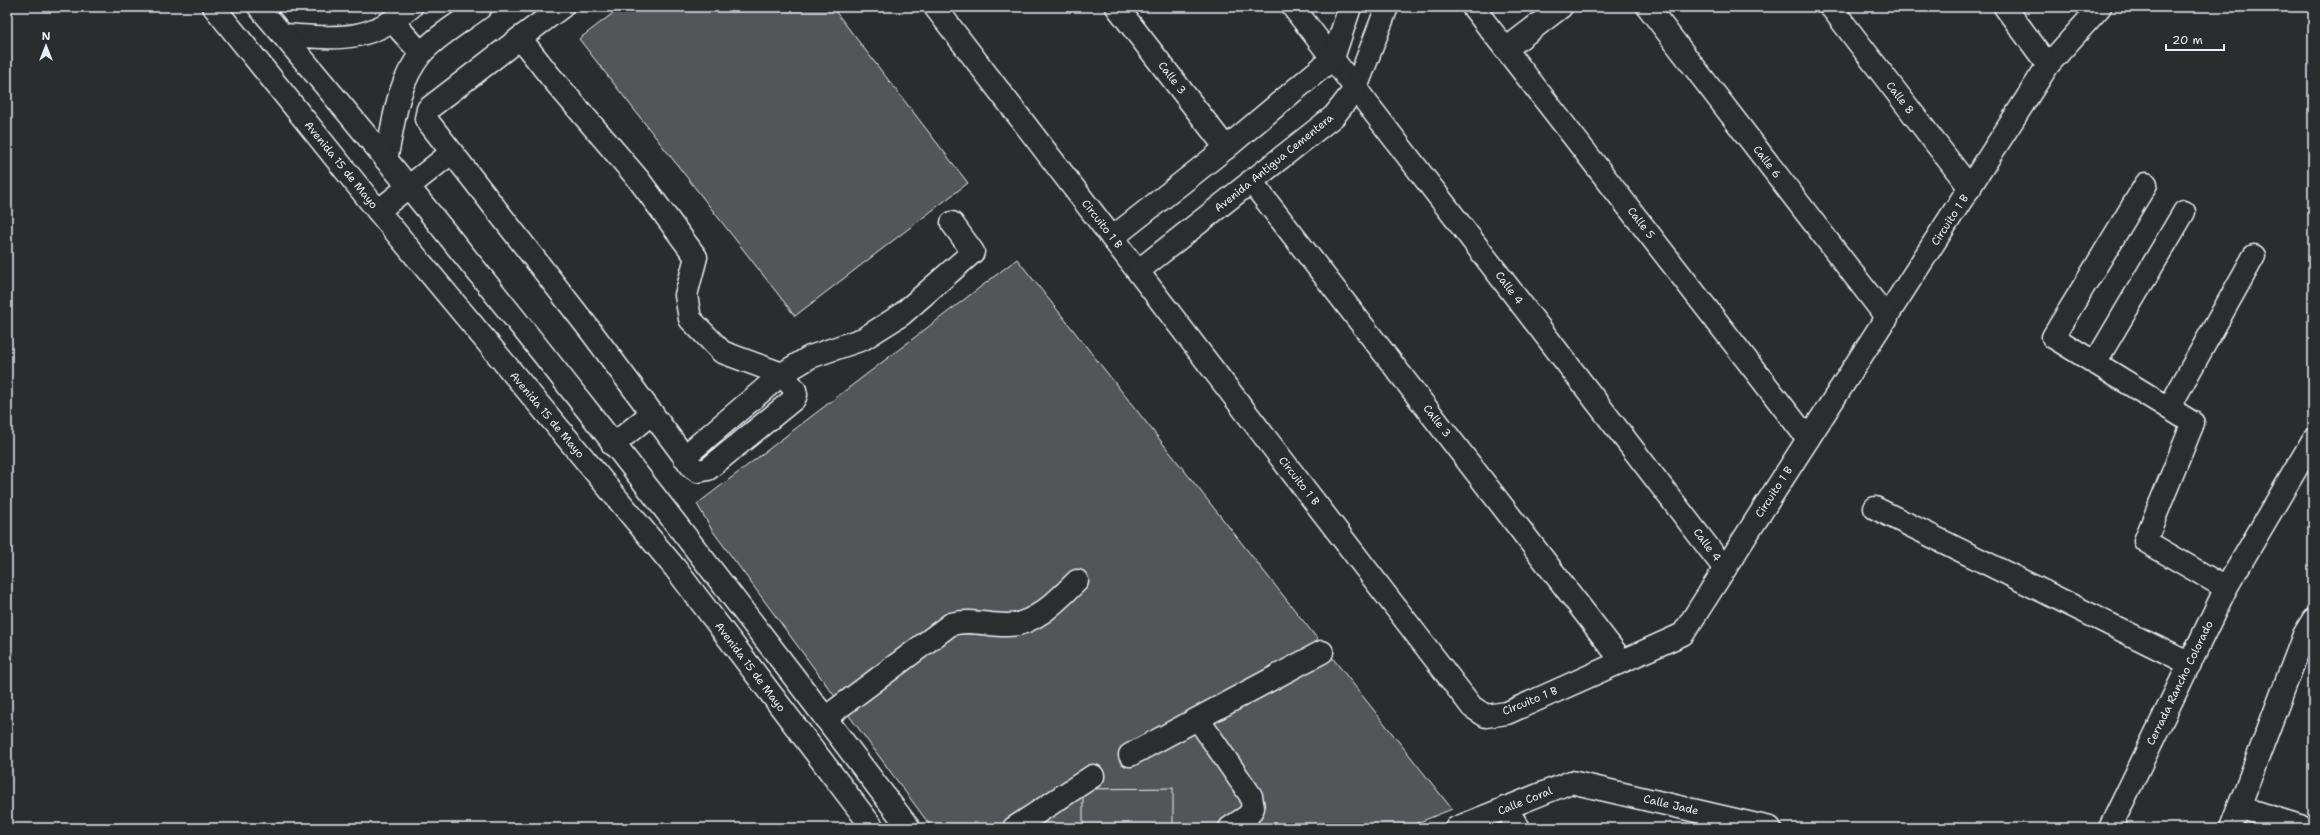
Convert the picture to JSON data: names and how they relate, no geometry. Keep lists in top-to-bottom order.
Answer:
{
  "streets": {
    "street": [
      "Calle 3",
      "Calle 8",
      "Calle 6",
      "Avenida Antigua Cementera",
      "Avenida 15 de Mayo",
      "Circuito 1 B",
      "Calle 5",
      "Calle 4",
      "Cerrada Rancho Colorado",
      "Calle Coral",
      "Calle Jade"
    ]
  },
  "crossings": [
    ["Calle 3", "Avenida Antigua Cementera"],
    ["Calle 3", "Circuito 1 B"],
    ["Calle 8", "Circuito 1 B"],
    ["Calle 6", "Circuito 1 B"],
    ["Avenida Antigua Cementera", "Circuito 1 B"],
    ["Avenida Antigua Cementera", "Calle 4"],
    ["Circuito 1 B", "Calle 5"],
    ["Circuito 1 B", "Calle 4"],
    ["Calle Coral", "Calle Jade"]
  ],
  "scale_bar": "20 m",
  "north": "top"
}
